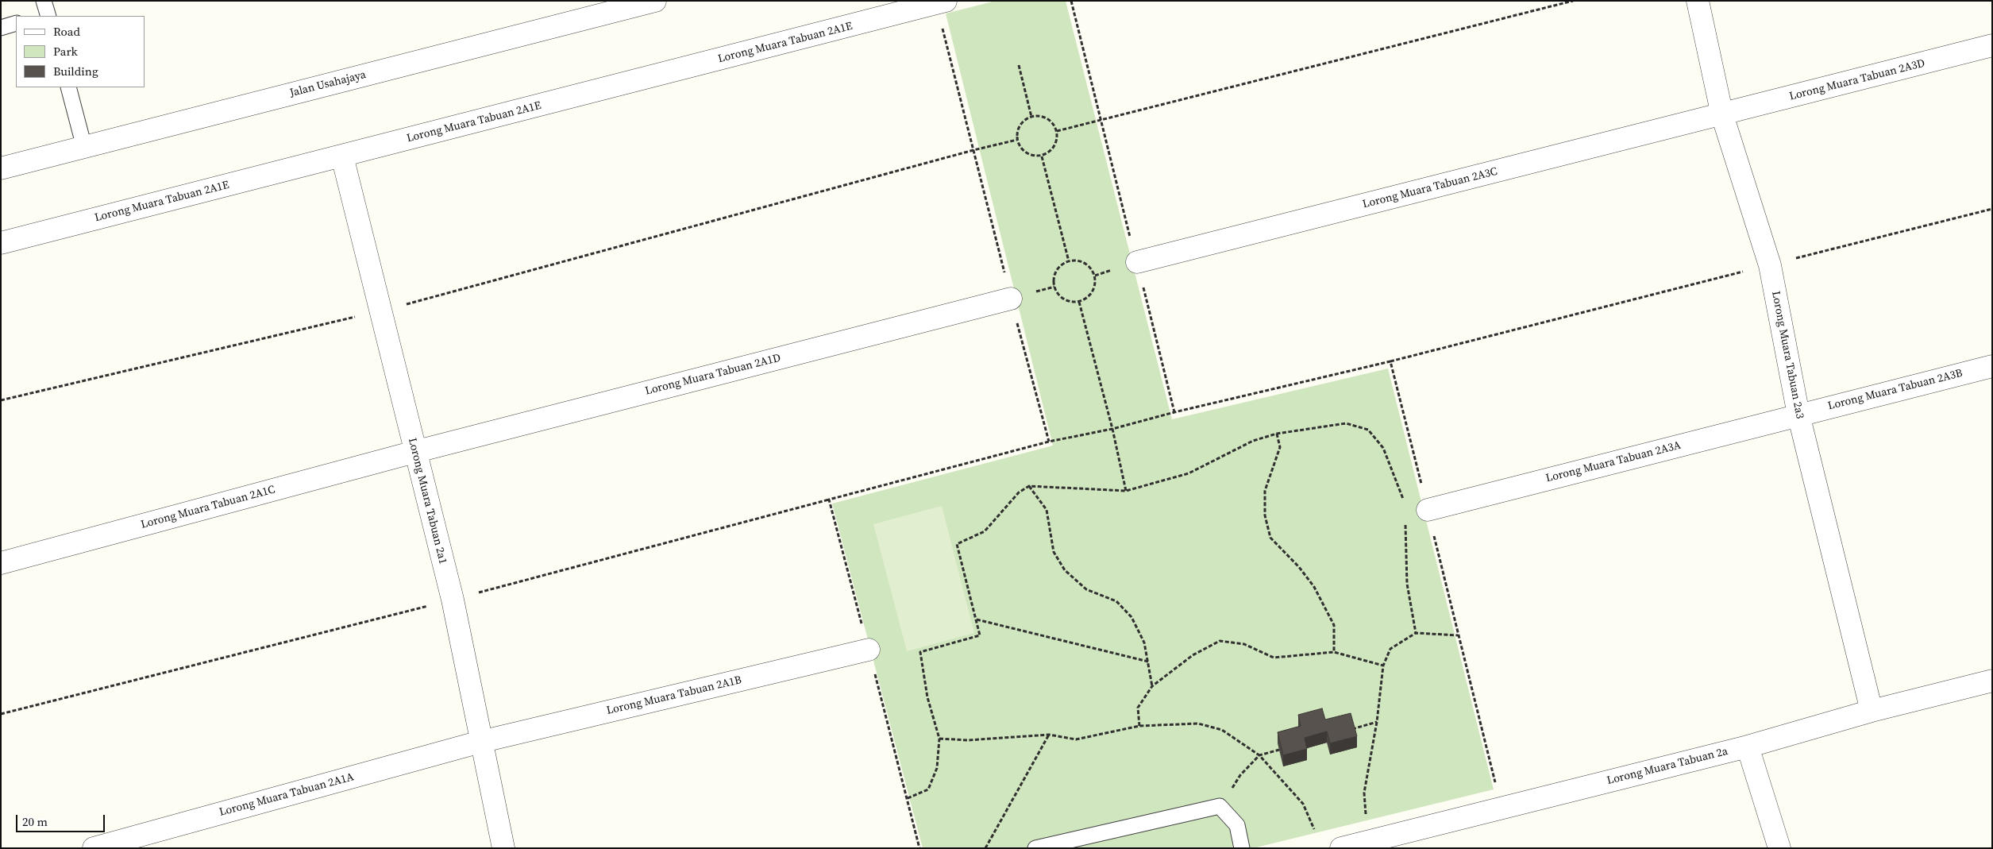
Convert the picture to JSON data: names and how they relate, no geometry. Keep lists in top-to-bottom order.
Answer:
{
  "streets": {
    "street": [
      "Lorong Muara Tabuan 2A1E",
      "Lorong Muara Tabuan 2A3D",
      "Jalan Usahajaya",
      "Lorong Muara Tabuan 2A3C",
      "Lorong Muara Tabuan 2a3",
      "Lorong Muara Tabuan 2A1D",
      "Lorong Muara Tabuan 2A3B",
      "Lorong Muara Tabuan 2A3A",
      "Lorong Muara Tabuan 2a1",
      "Lorong Muara Tabuan 2A1C",
      "Lorong Muara Tabuan 2A1B",
      "Lorong Muara Tabuan 2a",
      "Lorong Muara Tabuan 2A1A"
    ]
  },
  "crossings": [
    ["Lorong Muara Tabuan 2A1E", "Lorong Muara Tabuan 2a1"],
    ["Lorong Muara Tabuan 2A3D", "Lorong Muara Tabuan 2A3C"],
    ["Lorong Muara Tabuan 2A3D", "Lorong Muara Tabuan 2a3"],
    ["Lorong Muara Tabuan 2A3C", "Lorong Muara Tabuan 2a3"],
    ["Lorong Muara Tabuan 2a3", "Lorong Muara Tabuan 2A3B"],
    ["Lorong Muara Tabuan 2a3", "Lorong Muara Tabuan 2A3A"],
    ["Lorong Muara Tabuan 2a3", "Lorong Muara Tabuan 2a"],
    ["Lorong Muara Tabuan 2A1D", "Lorong Muara Tabuan 2a1"],
    ["Lorong Muara Tabuan 2A1D", "Lorong Muara Tabuan 2A1C"],
    ["Lorong Muara Tabuan 2A3B", "Lorong Muara Tabuan 2A3A"],
    ["Lorong Muara Tabuan 2a1", "Lorong Muara Tabuan 2A1C"],
    ["Lorong Muara Tabuan 2a1", "Lorong Muara Tabuan 2A1B"],
    ["Lorong Muara Tabuan 2a1", "Lorong Muara Tabuan 2A1A"],
    ["Lorong Muara Tabuan 2A1B", "Lorong Muara Tabuan 2A1A"]
  ],
  "legend": ["Road", "Park", "Building"],
  "scale_bar": "20 m"
}
